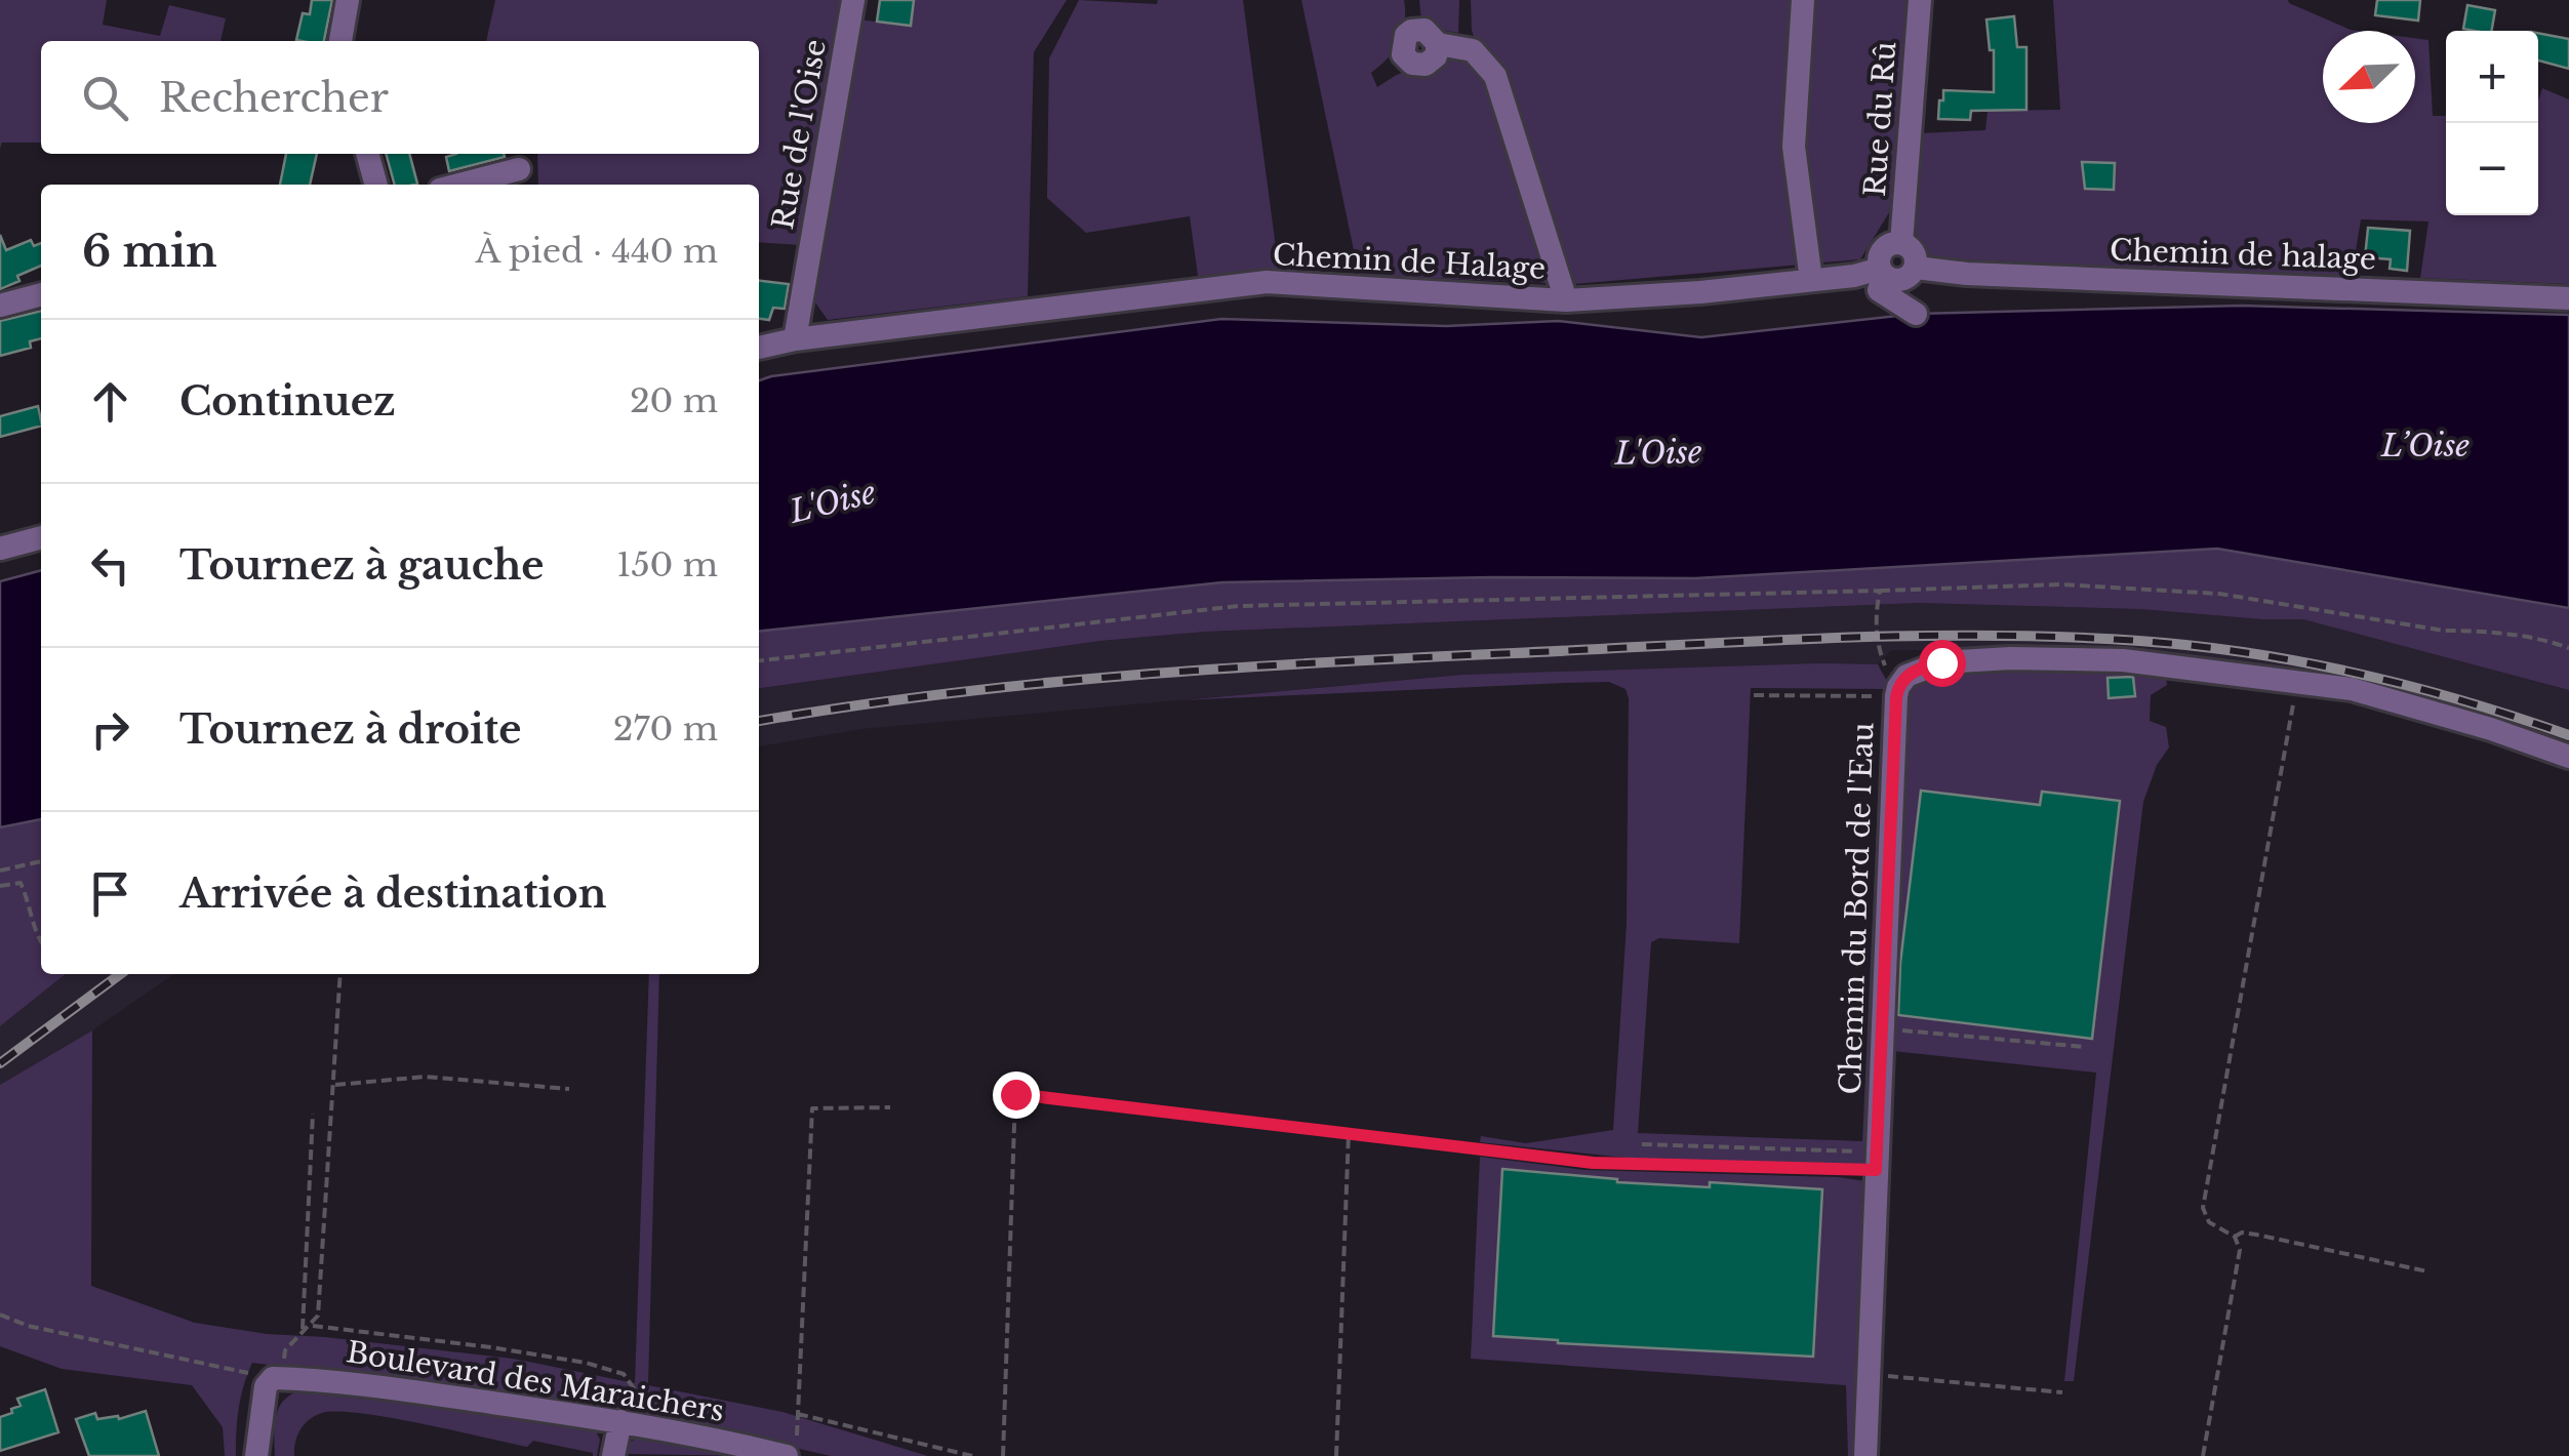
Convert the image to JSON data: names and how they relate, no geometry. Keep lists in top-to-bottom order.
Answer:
{
  "streets": {
    "street": [
      "Rue du Rû",
      "Rue de l'Oise",
      "Chemin de halage",
      "Chemin de Halage",
      "Chemin du Bord de l'Eau",
      "Boulevard des Maraichers"
    ]
  },
  "crossings": [
    ["Rue du Rû", "Chemin de halage"],
    ["Rue du Rû", "Chemin de Halage"],
    ["Rue de l'Oise", "Chemin de Halage"],
    ["Chemin de halage", "Chemin de Halage"]
  ],
  "water": ["L’Oise", "L'Oise"],
  "north": "bottom left",
  "page": {
    "map_buttons": ["+", "−"],
    "search": "Rechercher",
    "heading": ["6 min", "À pied · 440 m"],
    "list": [
      ["Continuez", "20 m"],
      ["Tournez à gauche", "150 m"],
      ["Tournez à droite", "270 m"],
      "Arrivée à destination"
    ]
  }
}
